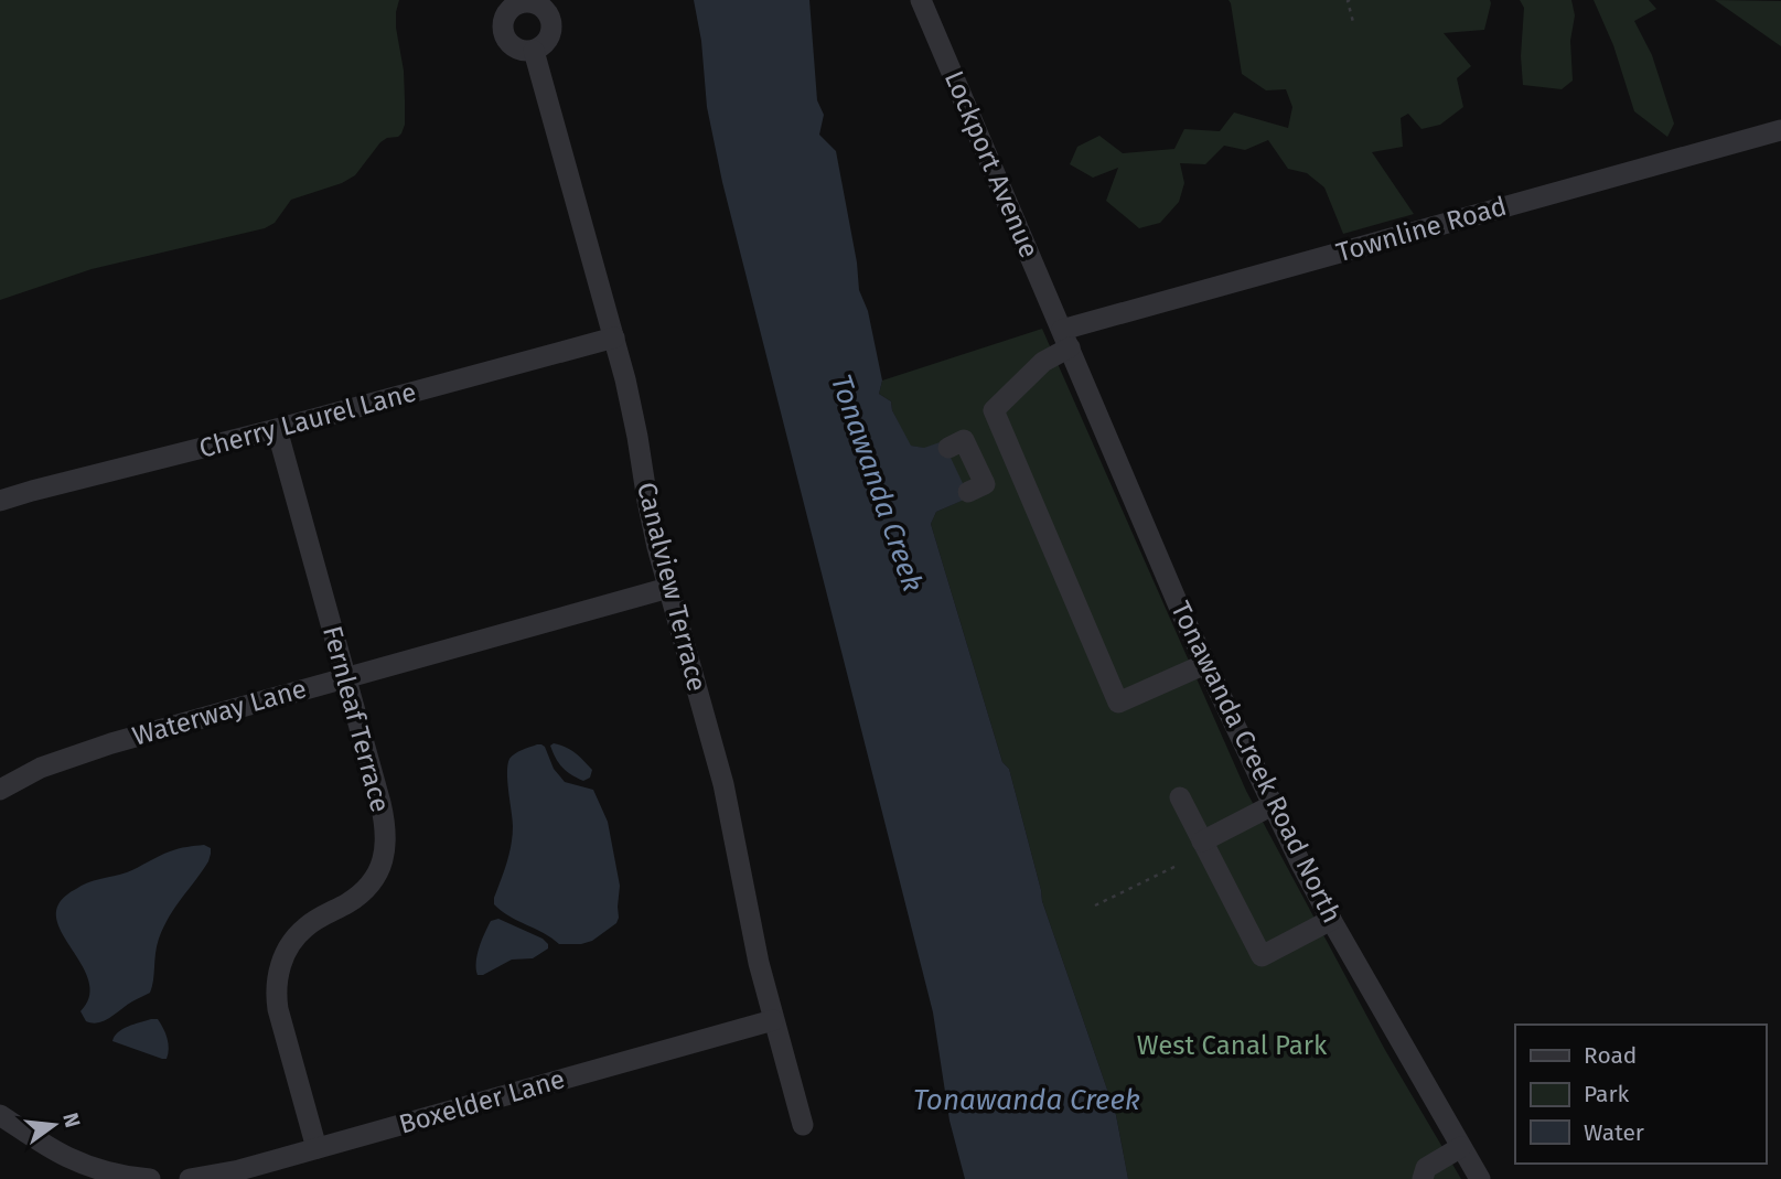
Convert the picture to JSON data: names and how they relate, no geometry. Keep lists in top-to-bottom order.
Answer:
{
  "streets": {
    "street": [
      "Lockport Avenue",
      "Townline Road",
      "Cherry Laurel Lane",
      "Canalview Terrace",
      "Waterway Lane",
      "Fernleaf Terrace",
      "Tonawanda Creek Road North",
      "Boxelder Lane"
    ]
  },
  "crossings": [
    ["Lockport Avenue", "Townline Road"],
    ["Lockport Avenue", "Tonawanda Creek Road North"],
    ["Townline Road", "Tonawanda Creek Road North"],
    ["Cherry Laurel Lane", "Canalview Terrace"],
    ["Cherry Laurel Lane", "Fernleaf Terrace"],
    ["Canalview Terrace", "Waterway Lane"],
    ["Canalview Terrace", "Boxelder Lane"],
    ["Waterway Lane", "Fernleaf Terrace"],
    ["Fernleaf Terrace", "Boxelder Lane"]
  ],
  "water": ["Tonawanda Creek"],
  "parks": ["West Canal Park"],
  "legend": ["Road", "Park", "Water"],
  "north": "right"
}
